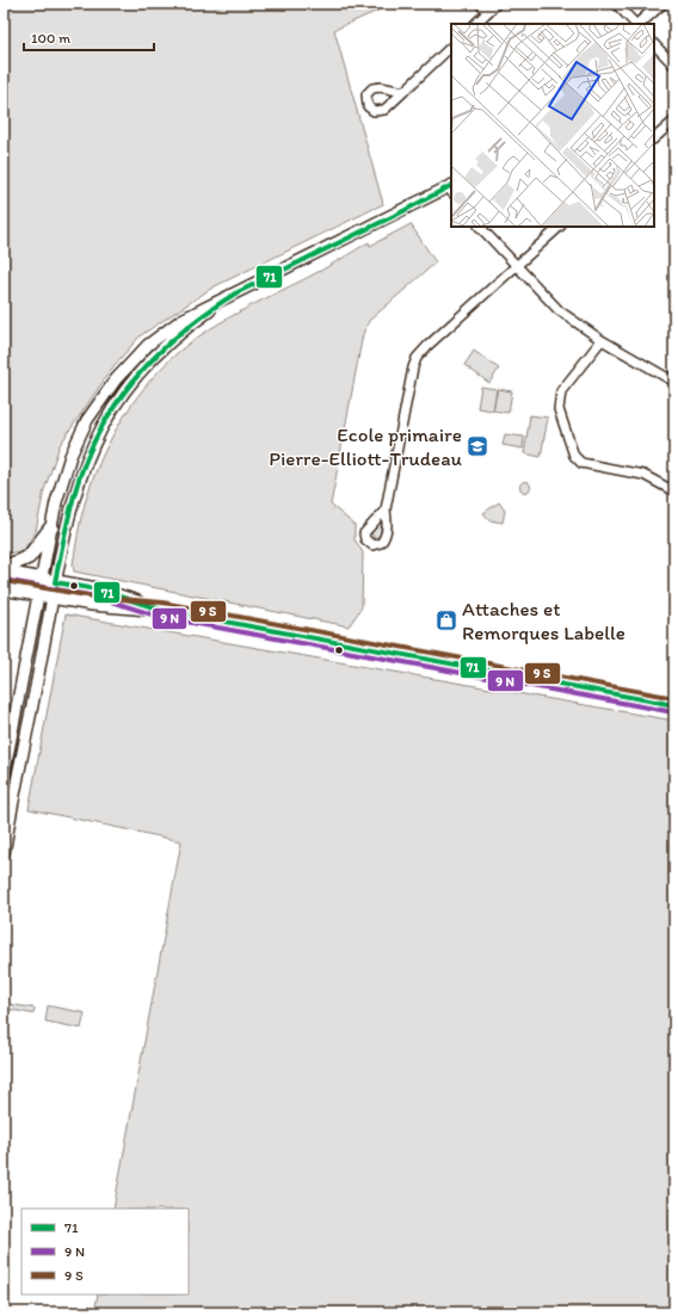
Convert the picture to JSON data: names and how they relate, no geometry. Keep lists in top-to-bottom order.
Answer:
{
  "places": {
    "school or university": ["Ecole primaire Pierre-Elliott-Trudeau"],
    "shop": ["Attaches et Remorques Labelle"]
  },
  "lines": ["transit line 71"],
  "legend": ["71", "9 N", "9 S"],
  "scale_bar": "100 m"
}
